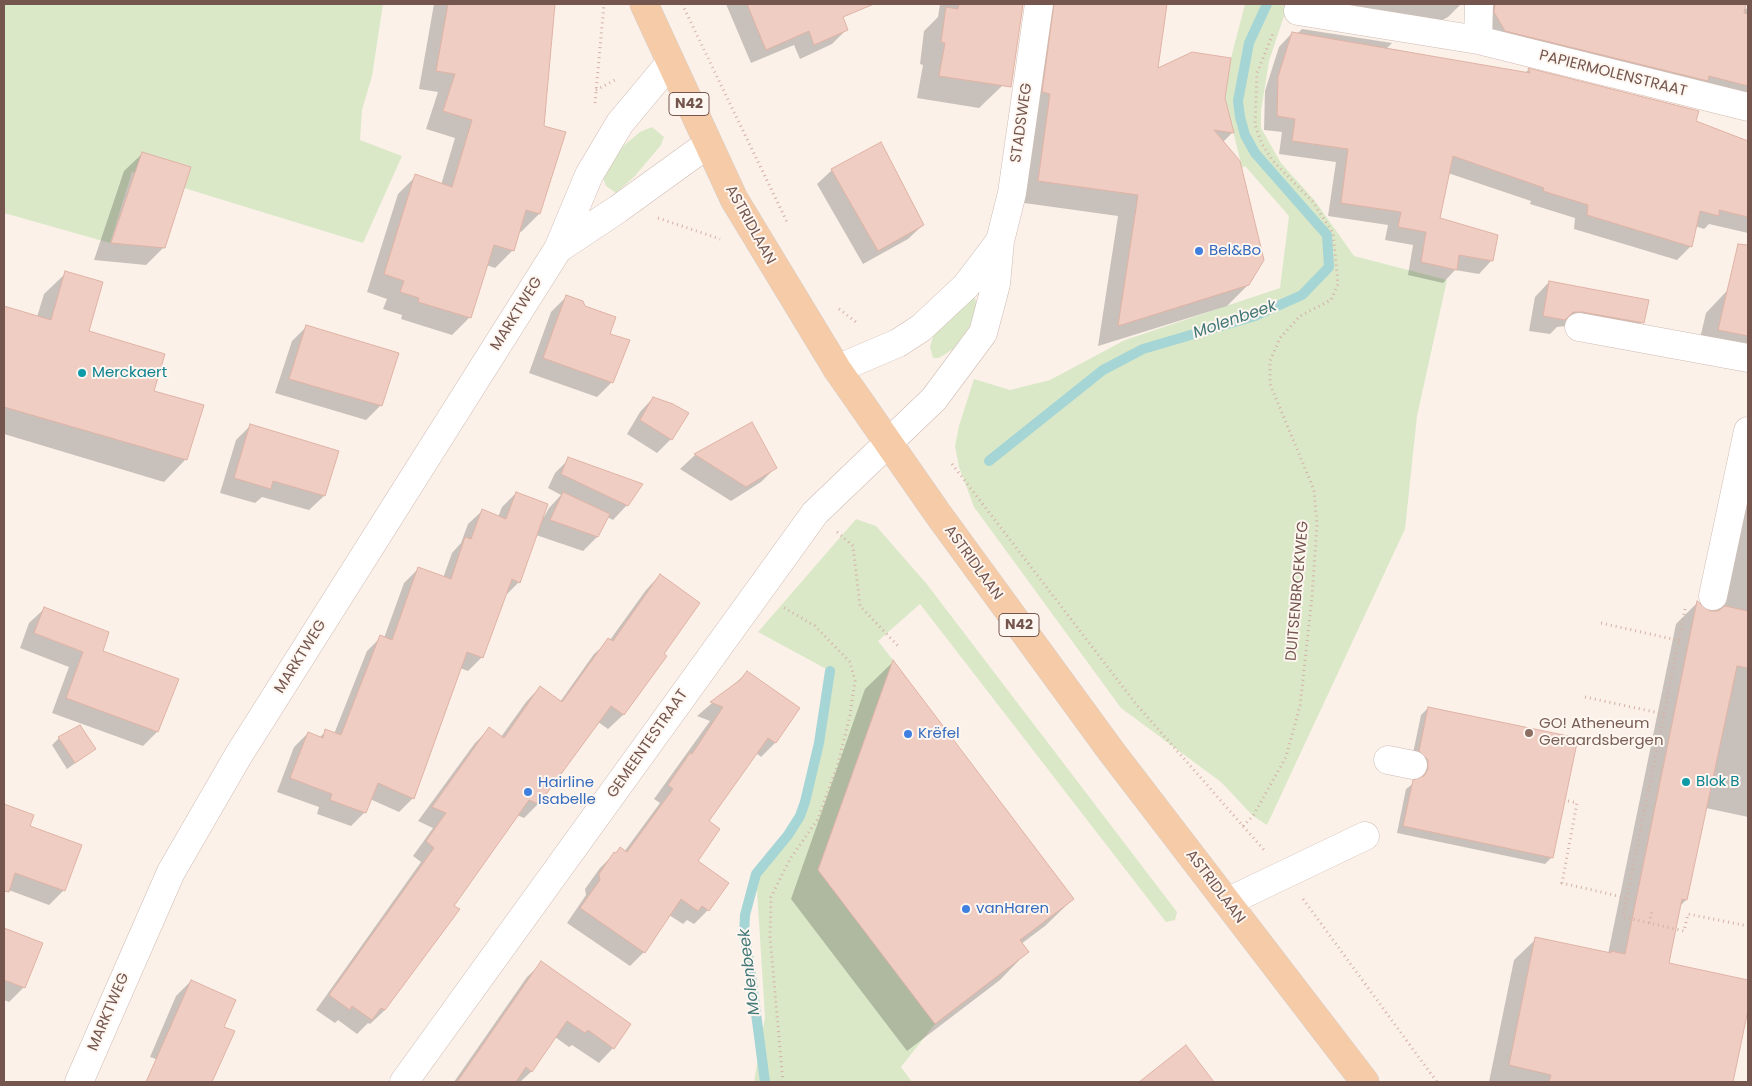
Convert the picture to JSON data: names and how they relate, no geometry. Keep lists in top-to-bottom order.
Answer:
{
  "streets": {
    "main road": ["N42", "ASTRIDLAAN"],
    "street": [
      "PAPIERMOLENSTRAAT",
      "STADSWEG",
      "MARKTWEG",
      "GEMEENTESTRAAT"
    ],
    "path": ["DUITSENBROEKWEG"]
  },
  "crossings": [
    ["PAPIERMOLENSTRAAT", "DUITSENBROEKWEG"],
    ["STADSWEG", "ASTRIDLAAN"],
    ["STADSWEG", "GEMEENTESTRAAT"],
    ["ASTRIDLAAN", "MARKTWEG"],
    ["ASTRIDLAAN", "GEMEENTESTRAAT"]
  ],
  "water": ["Molenbeek"],
  "places": [
    "Bel&Bo",
    "Merckaert",
    "GO! Atheneum Geraardsbergen",
    "Krëfel",
    "Blok B",
    "Hairline Isabelle",
    "vanHaren"
  ]
}
